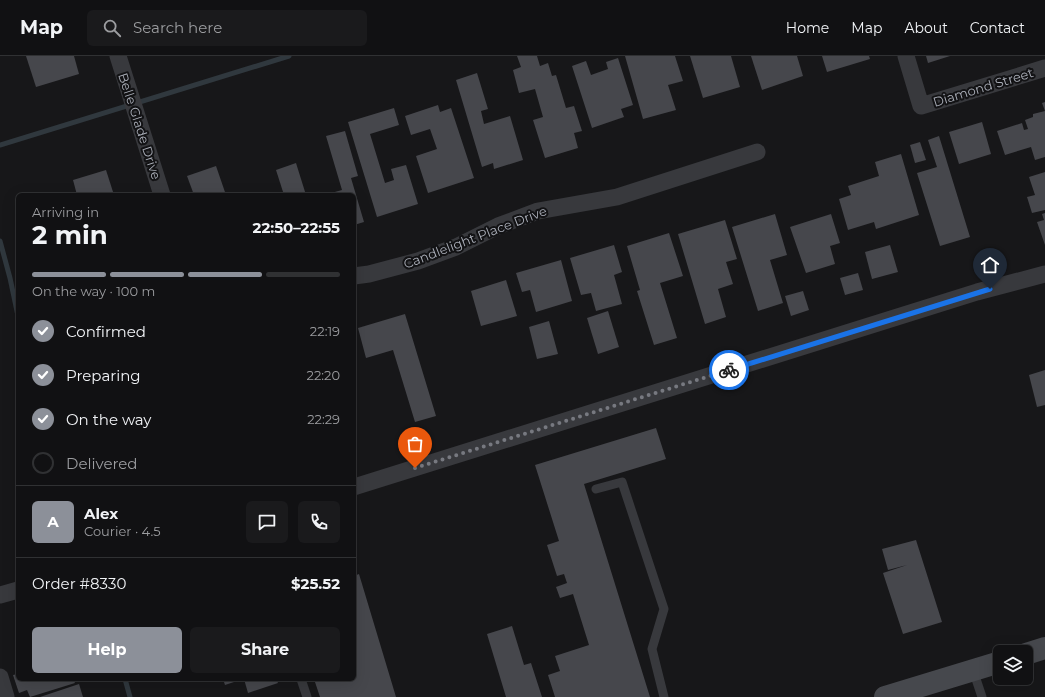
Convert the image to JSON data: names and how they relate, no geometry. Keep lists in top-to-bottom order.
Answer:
{
  "streets": {
    "street": ["Diamond Street", "Belle Glade Drive", "Candlelight Place Drive"]
  },
  "page": {
    "header": "Map",
    "search": "Search here",
    "nav": [
      "Home",
      "Map",
      "About",
      "Contact"
    ],
    "heading": ["2 min", "Arriving in", "22:50–22:55"],
    "panel": [
      "Alex",
      "Courier · 4.5",
      "Order #8330",
      "$25.52"
    ],
    "bar": "On the way · 100 m",
    "list": [
      ["Confirmed", "22:19"],
      ["Preparing", "22:20"],
      ["On the way", "22:29"],
      "Delivered"
    ],
    "round": "A",
    "buttons": ["Help", "Share"]
  }
}
